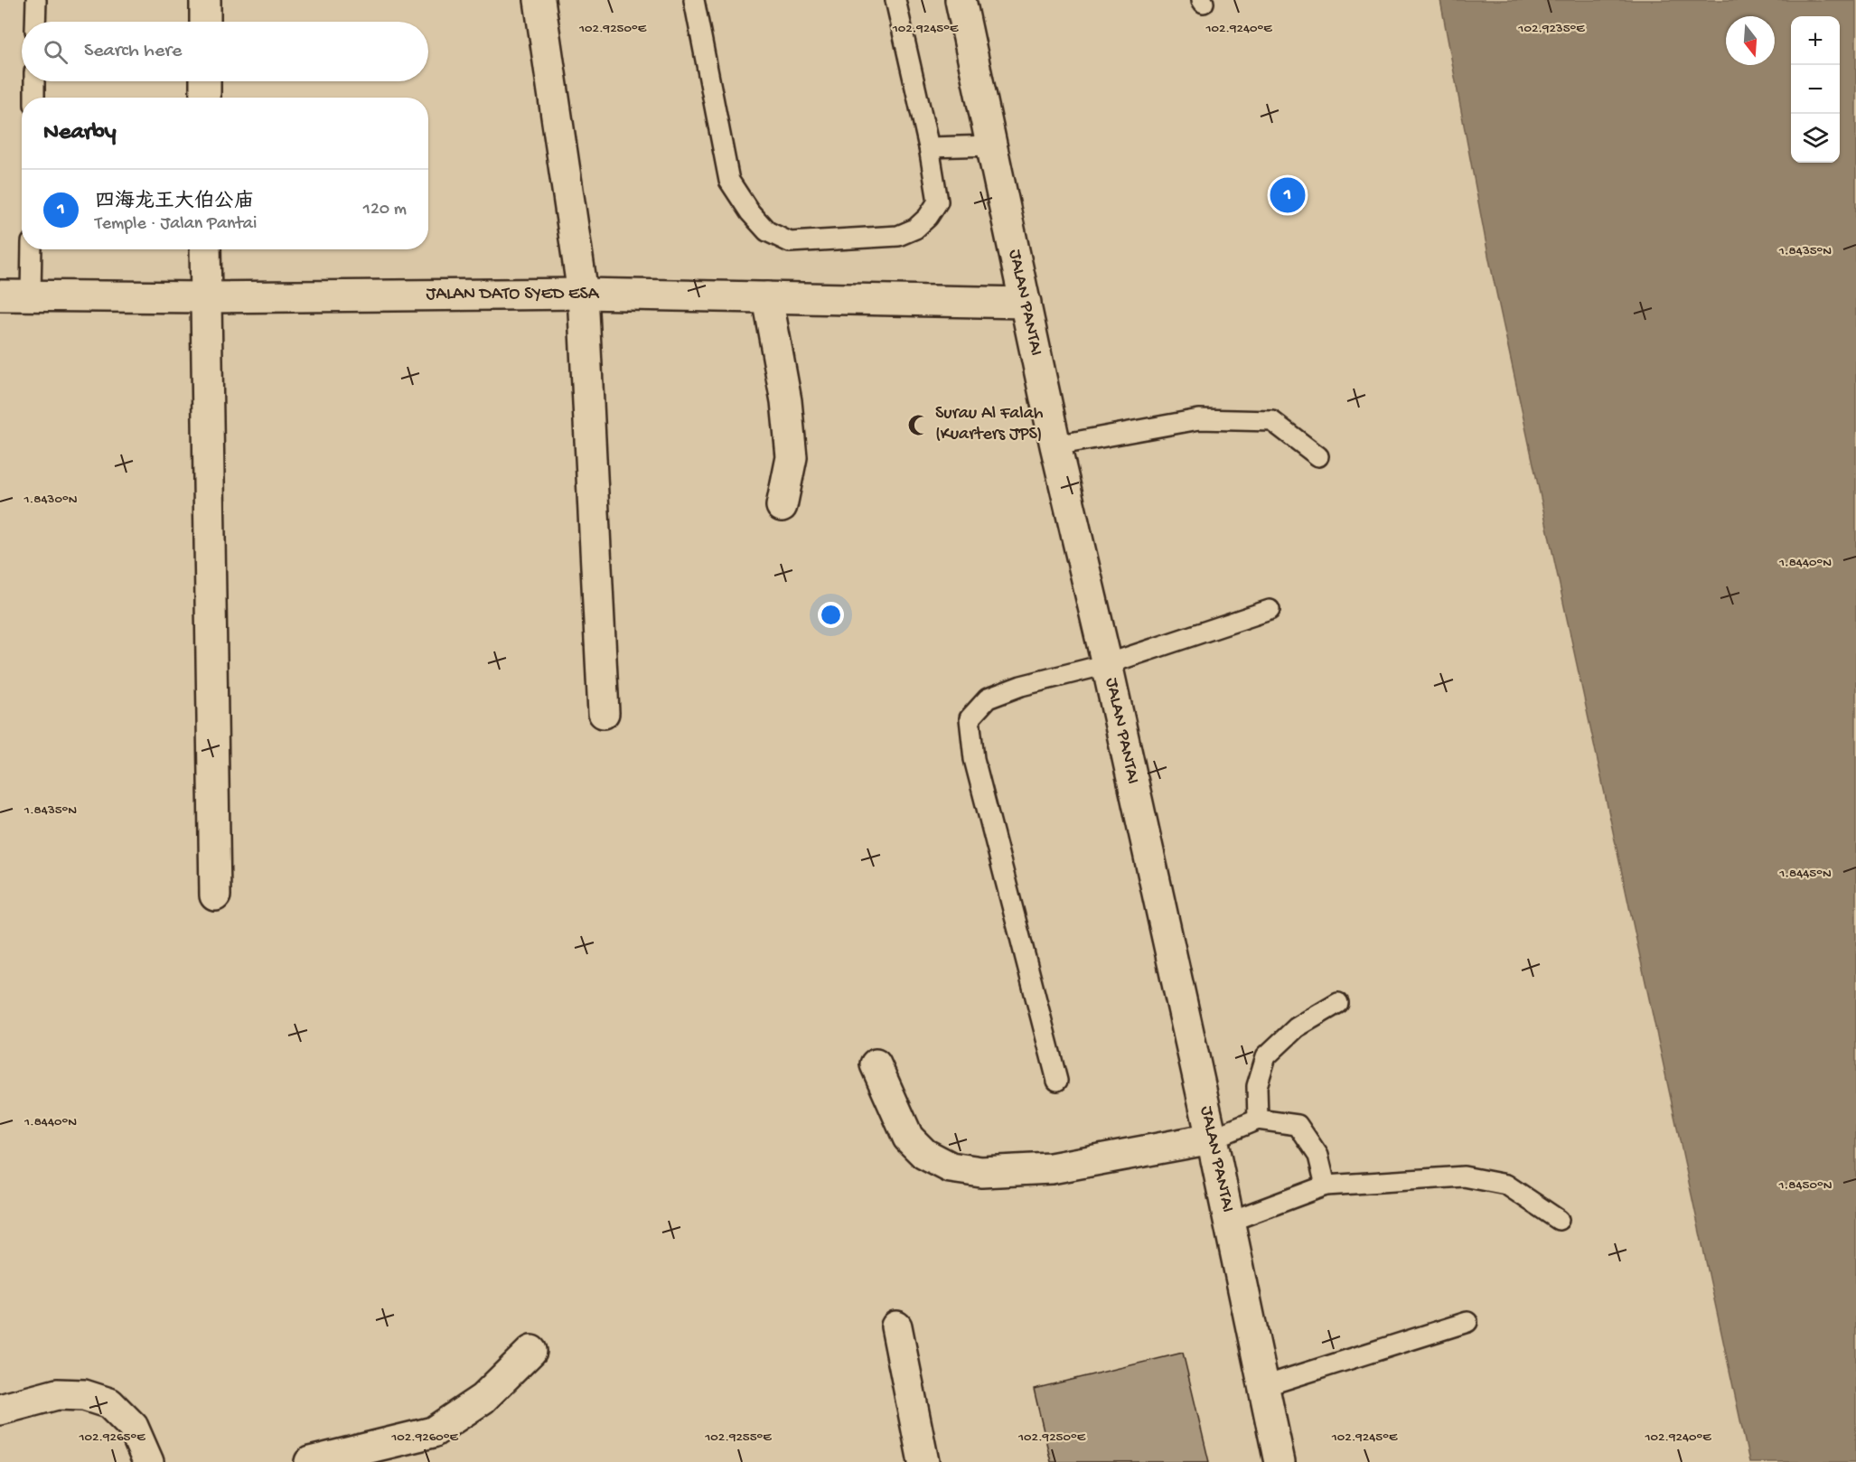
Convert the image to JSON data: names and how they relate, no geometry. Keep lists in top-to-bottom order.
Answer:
{
  "streets": {
    "street": ["JALAN DATO SYED ESA", "JALAN PANTAI"]
  },
  "crossings": [
    ["JALAN DATO SYED ESA", "JALAN PANTAI"]
  ],
  "places": {
    "mosque": ["Surau Al Falah (Kuarters JPS)"]
  },
  "north": "bottom",
  "page": {
    "map_buttons": ["+", "−"],
    "search": "Search here",
    "heading": "Nearby",
    "list": [
      {
        "mark": "1",
        "name": "四海龙王大伯公庙",
        "note": "Temple · Jalan Pantai",
        "value": "120 m"
      }
    ],
    "pins": "1"
  },
  "coordinates": [
    "102.9250°E",
    "102.9245°E",
    "102.9240°E",
    "102.9235°E",
    "1.8435°N",
    "1.8430°N",
    "1.8440°N",
    "1.8445°N",
    "1.8450°N",
    "102.9265°E",
    "102.9260°E",
    "102.9255°E"
  ]
}
